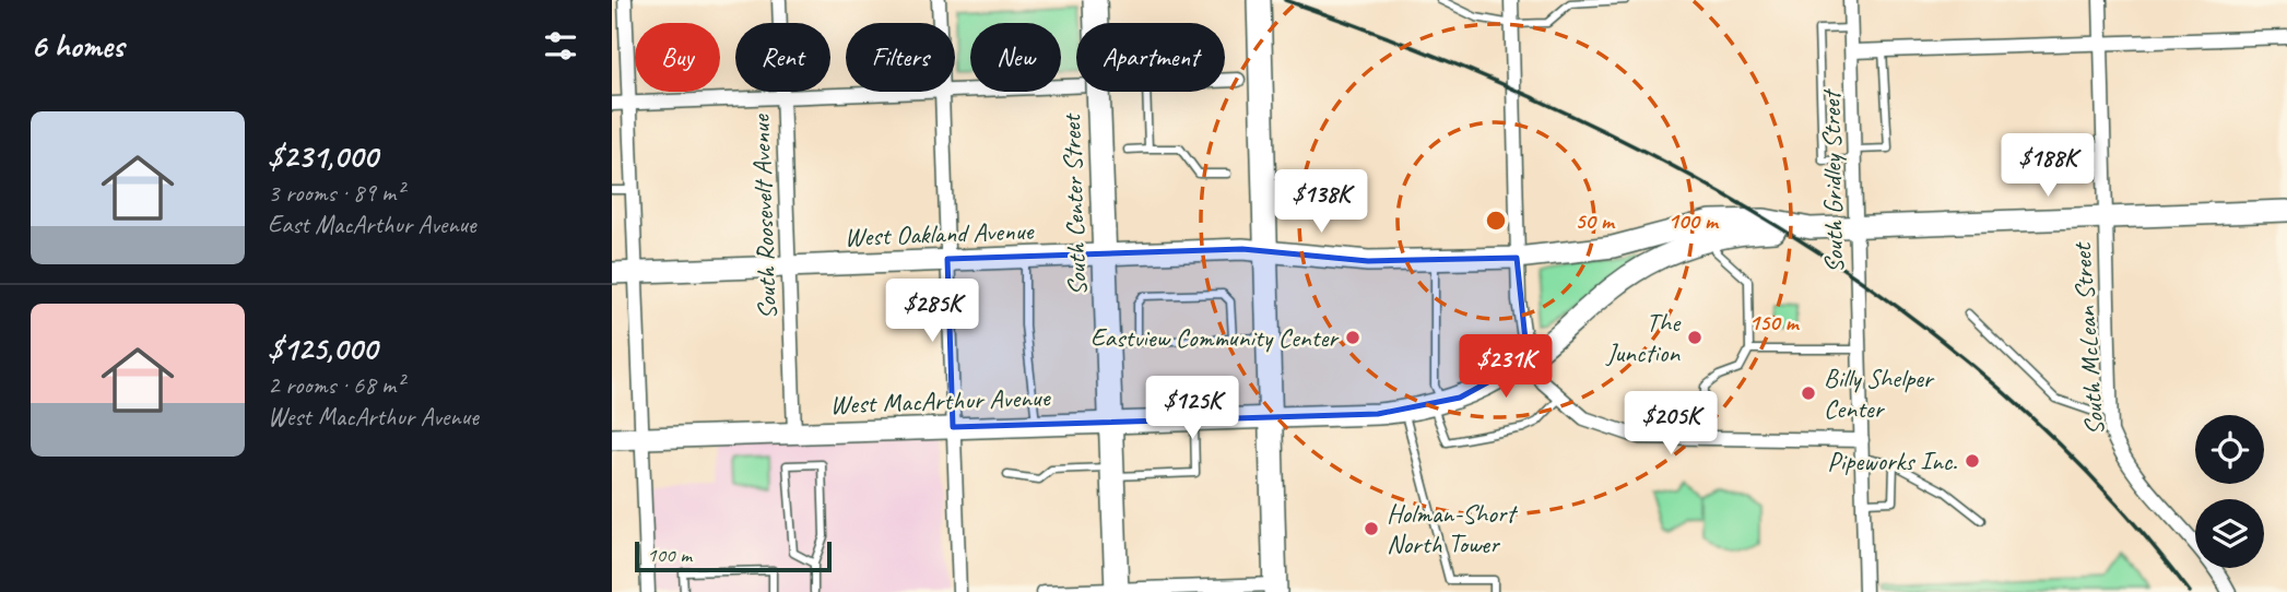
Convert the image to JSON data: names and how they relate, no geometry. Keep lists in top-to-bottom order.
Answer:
{
  "streets": {
    "main road": ["South Center Street", "West Oakland Avenue", "West MacArthur Avenue"],
    "street": ["South Gridley Street", "South Roosevelt Avenue", "South McLean Street"]
  },
  "crossings": [
    ["South Center Street", "West Oakland Avenue"],
    ["South Center Street", "West MacArthur Avenue"],
    ["South Roosevelt Avenue", "West Oakland Avenue"],
    ["South Roosevelt Avenue", "West MacArthur Avenue"],
    ["West Oakland Avenue", "West MacArthur Avenue"]
  ],
  "places": [
    "Eastview Community Center",
    "The Junction",
    "Billy Shelper Center",
    "Pipeworks Inc.",
    "Holman-Short North Tower"
  ],
  "scale_bar": "100 m",
  "page": {
    "heading": "6 homes",
    "chip": [
      "Buy",
      "Rent",
      "Filters",
      "New",
      "Apartment"
    ],
    "list": [
      {
        "name": "$231,000",
        "note": "3 rooms · 89 m² · East MacArthur Avenue"
      },
      {
        "name": "$125,000",
        "note": "2 rooms · 68 m² · West MacArthur Avenue"
      }
    ],
    "price": [
      "$188K",
      "$138K",
      "$285K",
      "$231K",
      "$125K",
      "$205K"
    ],
    "scale": "100 m"
  },
  "rings": ["50 m", "100 m", "150 m"]
}
